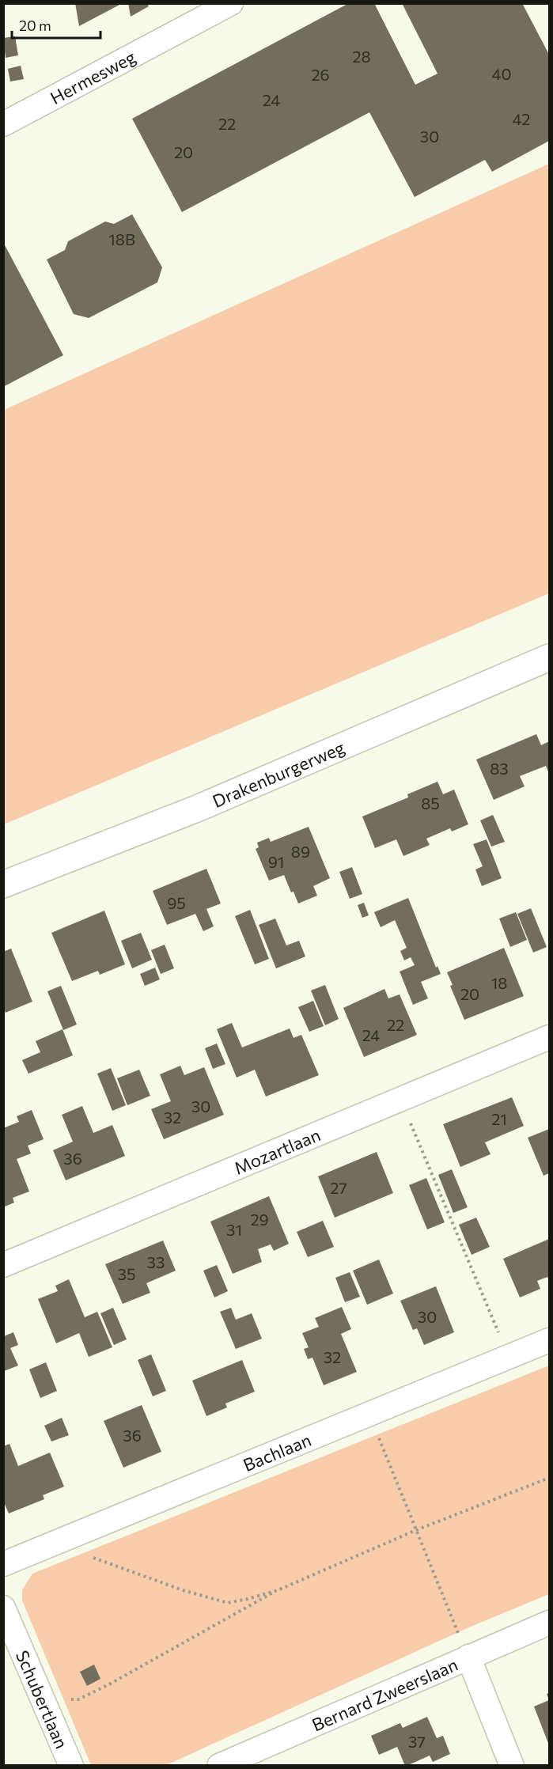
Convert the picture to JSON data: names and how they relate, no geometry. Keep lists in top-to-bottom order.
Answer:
{
  "streets": {
    "main road": ["Drakenburgerweg"],
    "street": [
      "Hermesweg",
      "Mozartlaan",
      "Bachlaan",
      "Bernard Zweerslaan",
      "Schubertlaan"
    ]
  },
  "house_numbers": [
    "28",
    "40",
    "26",
    "24",
    "42",
    "22",
    "30",
    "20",
    "18B",
    "83",
    "85",
    "89",
    "91",
    "95",
    "18",
    "20",
    "22",
    "24",
    "30",
    "32",
    "21",
    "36",
    "27",
    "29",
    "31",
    "33",
    "35",
    "30",
    "32",
    "36",
    "37"
  ],
  "scale_bar": "20 m"
}
